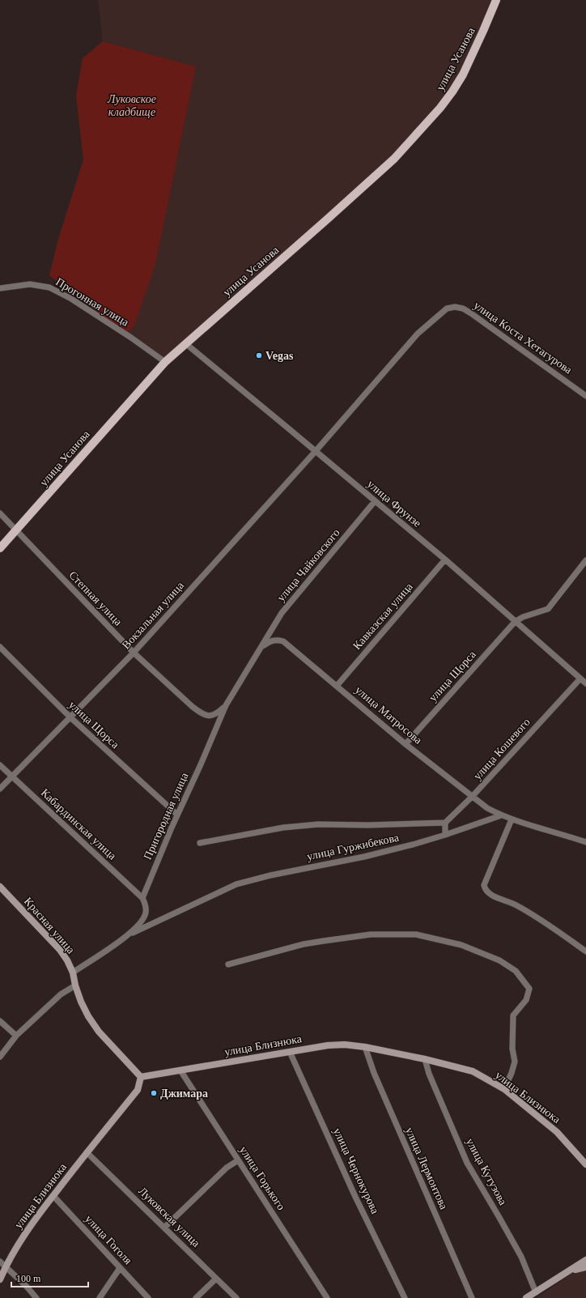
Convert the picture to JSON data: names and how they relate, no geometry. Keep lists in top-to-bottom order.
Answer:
{
  "streets": {
    "main road": ["улица Усанова"],
    "street": [
      "Прогонная улица",
      "улица Коста Хетагурова",
      "улица Фрунзе",
      "улица Чайковского",
      "Степная улица",
      "Вокзальная улица",
      "Кавказская улица",
      "улица Щорса",
      "улица Матросова",
      "улица Кошевого",
      "Пригородная улица",
      "Кабардинская улица",
      "улица Гуржибекова",
      "Красная улица",
      "улица Близнюка",
      "улица Лермонтова",
      "улица Чернокурова",
      "улица Кутузова",
      "улица Горького",
      "Луковская улица",
      "улица Гоголя"
    ]
  },
  "crossings": [
    ["улица Усанова", "Прогонная улица"],
    ["улица Усанова", "улица Фрунзе"],
    ["улица Усанова", "Степная улица"],
    ["улица Коста Хетагурова", "Вокзальная улица"],
    ["улица Фрунзе", "улица Чайковского"],
    ["улица Фрунзе", "Вокзальная улица"],
    ["улица Фрунзе", "Кавказская улица"],
    ["улица Фрунзе", "улица Щорса"],
    ["улица Фрунзе", "улица Кошевого"],
    ["улица Чайковского", "улица Матросова"],
    ["улица Чайковского", "Пригородная улица"],
    ["Степная улица", "Вокзальная улица"],
    ["Степная улица", "Пригородная улица"],
    ["Вокзальная улица", "улица Щорса"],
    ["Вокзальная улица", "Кабардинская улица"],
    ["Кавказская улица", "улица Матросова"],
    ["улица Щорса", "улица Матросова"],
    ["улица Щорса", "Пригородная улица"],
    ["улица Матросова", "улица Кошевого"],
    ["улица Матросова", "Пригородная улица"],
    ["улица Матросова", "улица Гуржибекова"],
    ["улица Кошевого", "улица Гуржибекова"],
    ["Пригородная улица", "Кабардинская улица"],
    ["Красная улица", "улица Близнюка"],
    ["улица Близнюка", "улица Лермонтова"],
    ["улица Близнюка", "улица Чернокурова"],
    ["улица Близнюка", "улица Кутузова"],
    ["улица Близнюка", "улица Горького"],
    ["улица Близнюка", "Луковская улица"],
    ["улица Близнюка", "улица Гоголя"]
  ],
  "parks": ["Луковское кладбище"],
  "places": ["Vegas", "Джимара"],
  "scale_bar": "100 m"
}
